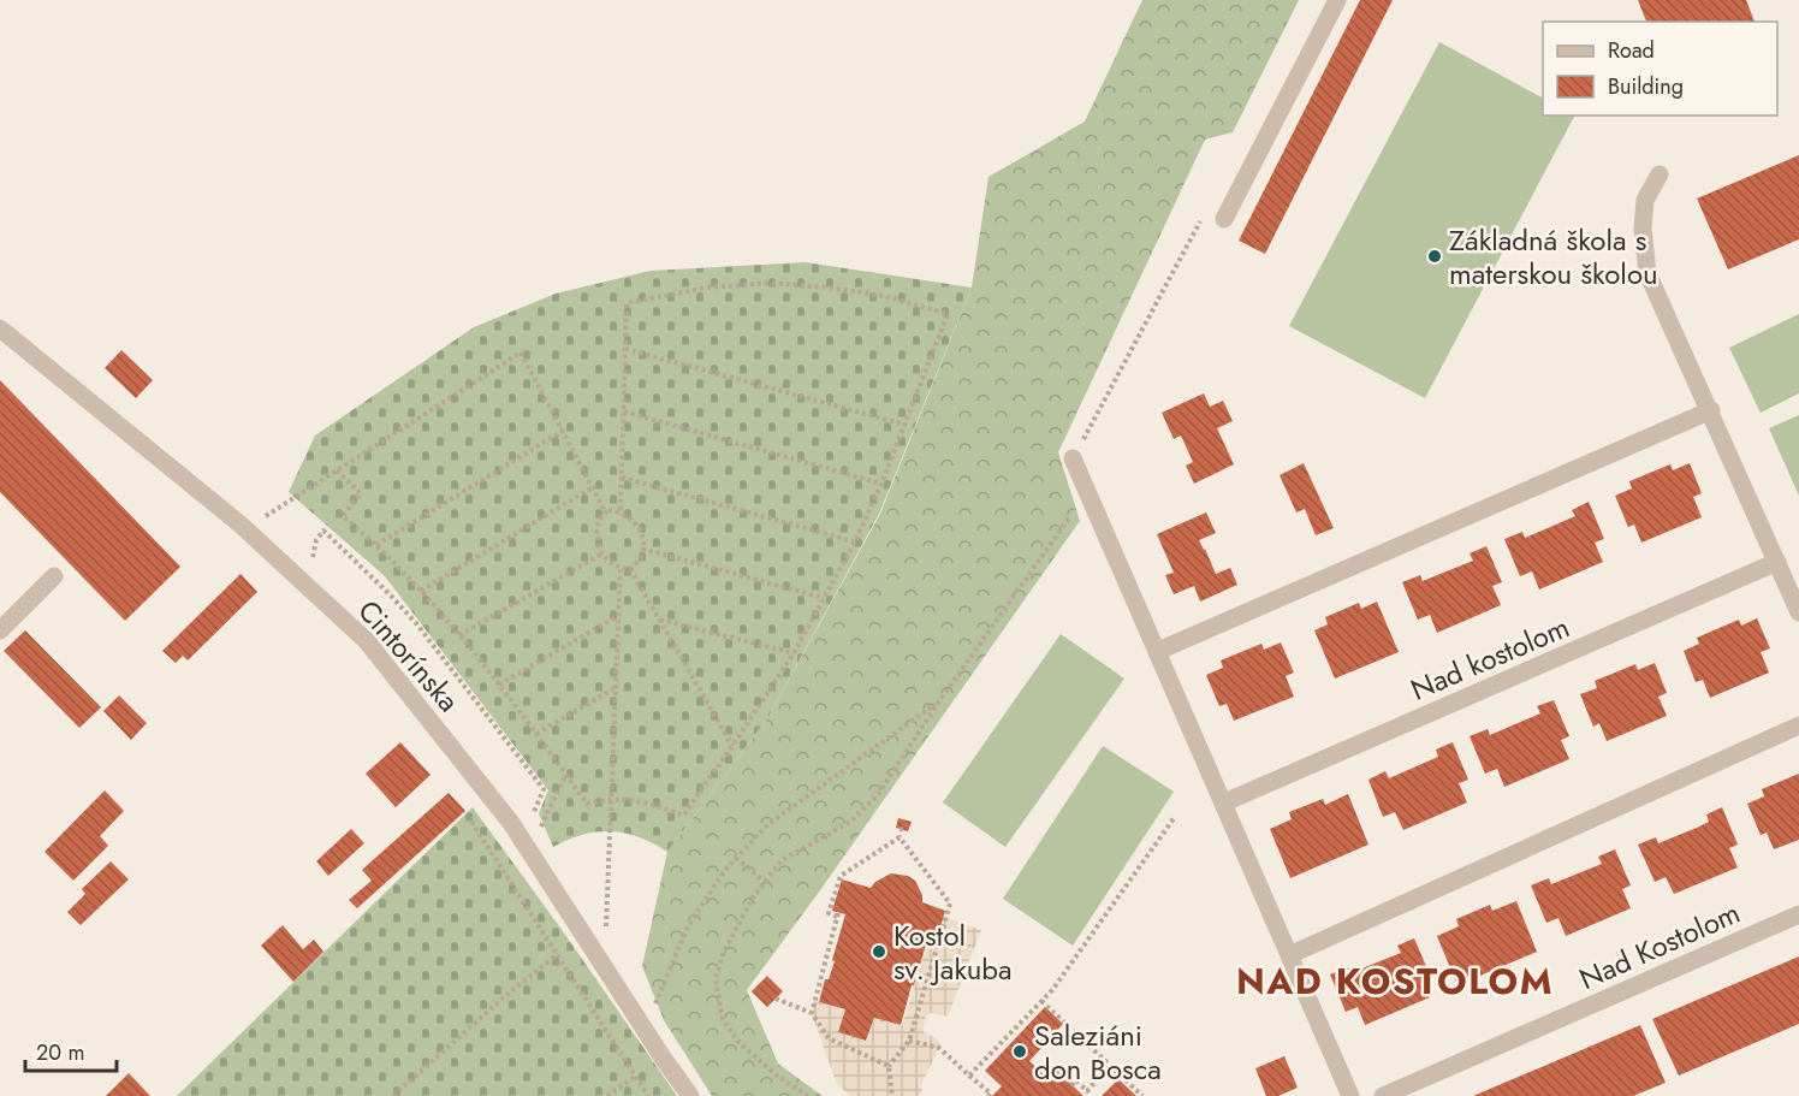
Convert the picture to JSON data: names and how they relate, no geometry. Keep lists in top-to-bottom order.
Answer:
{
  "streets": {
    "street": ["Cintorínska", "Nad kostolom", "Nad Kostolom"]
  },
  "districts": ["NAD KOSTOLOM"],
  "places": ["Základná škola s materskou školou", "Kostol sv. Jakuba", "Saleziáni don Bosca"],
  "legend": ["Road", "Building"],
  "scale_bar": "20 m"
}
